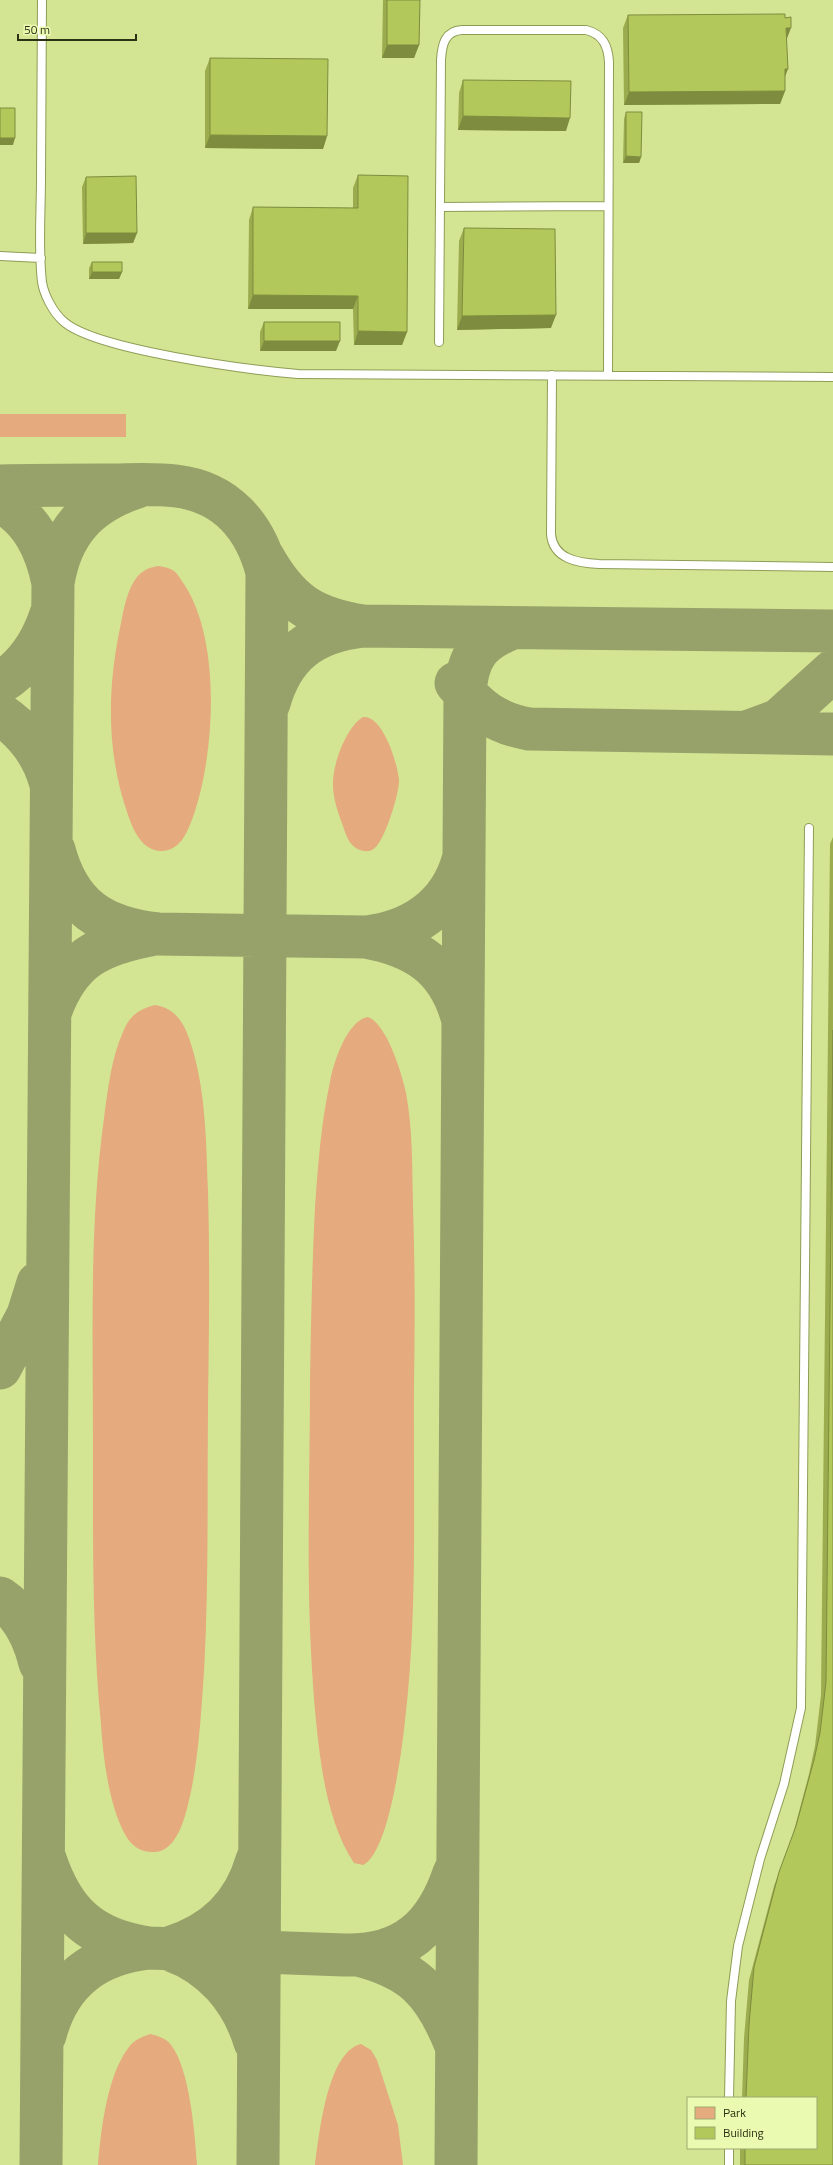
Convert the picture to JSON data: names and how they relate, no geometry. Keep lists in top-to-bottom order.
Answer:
{
  "legend": ["Park", "Building"],
  "scale_bar": "50 m"
}
